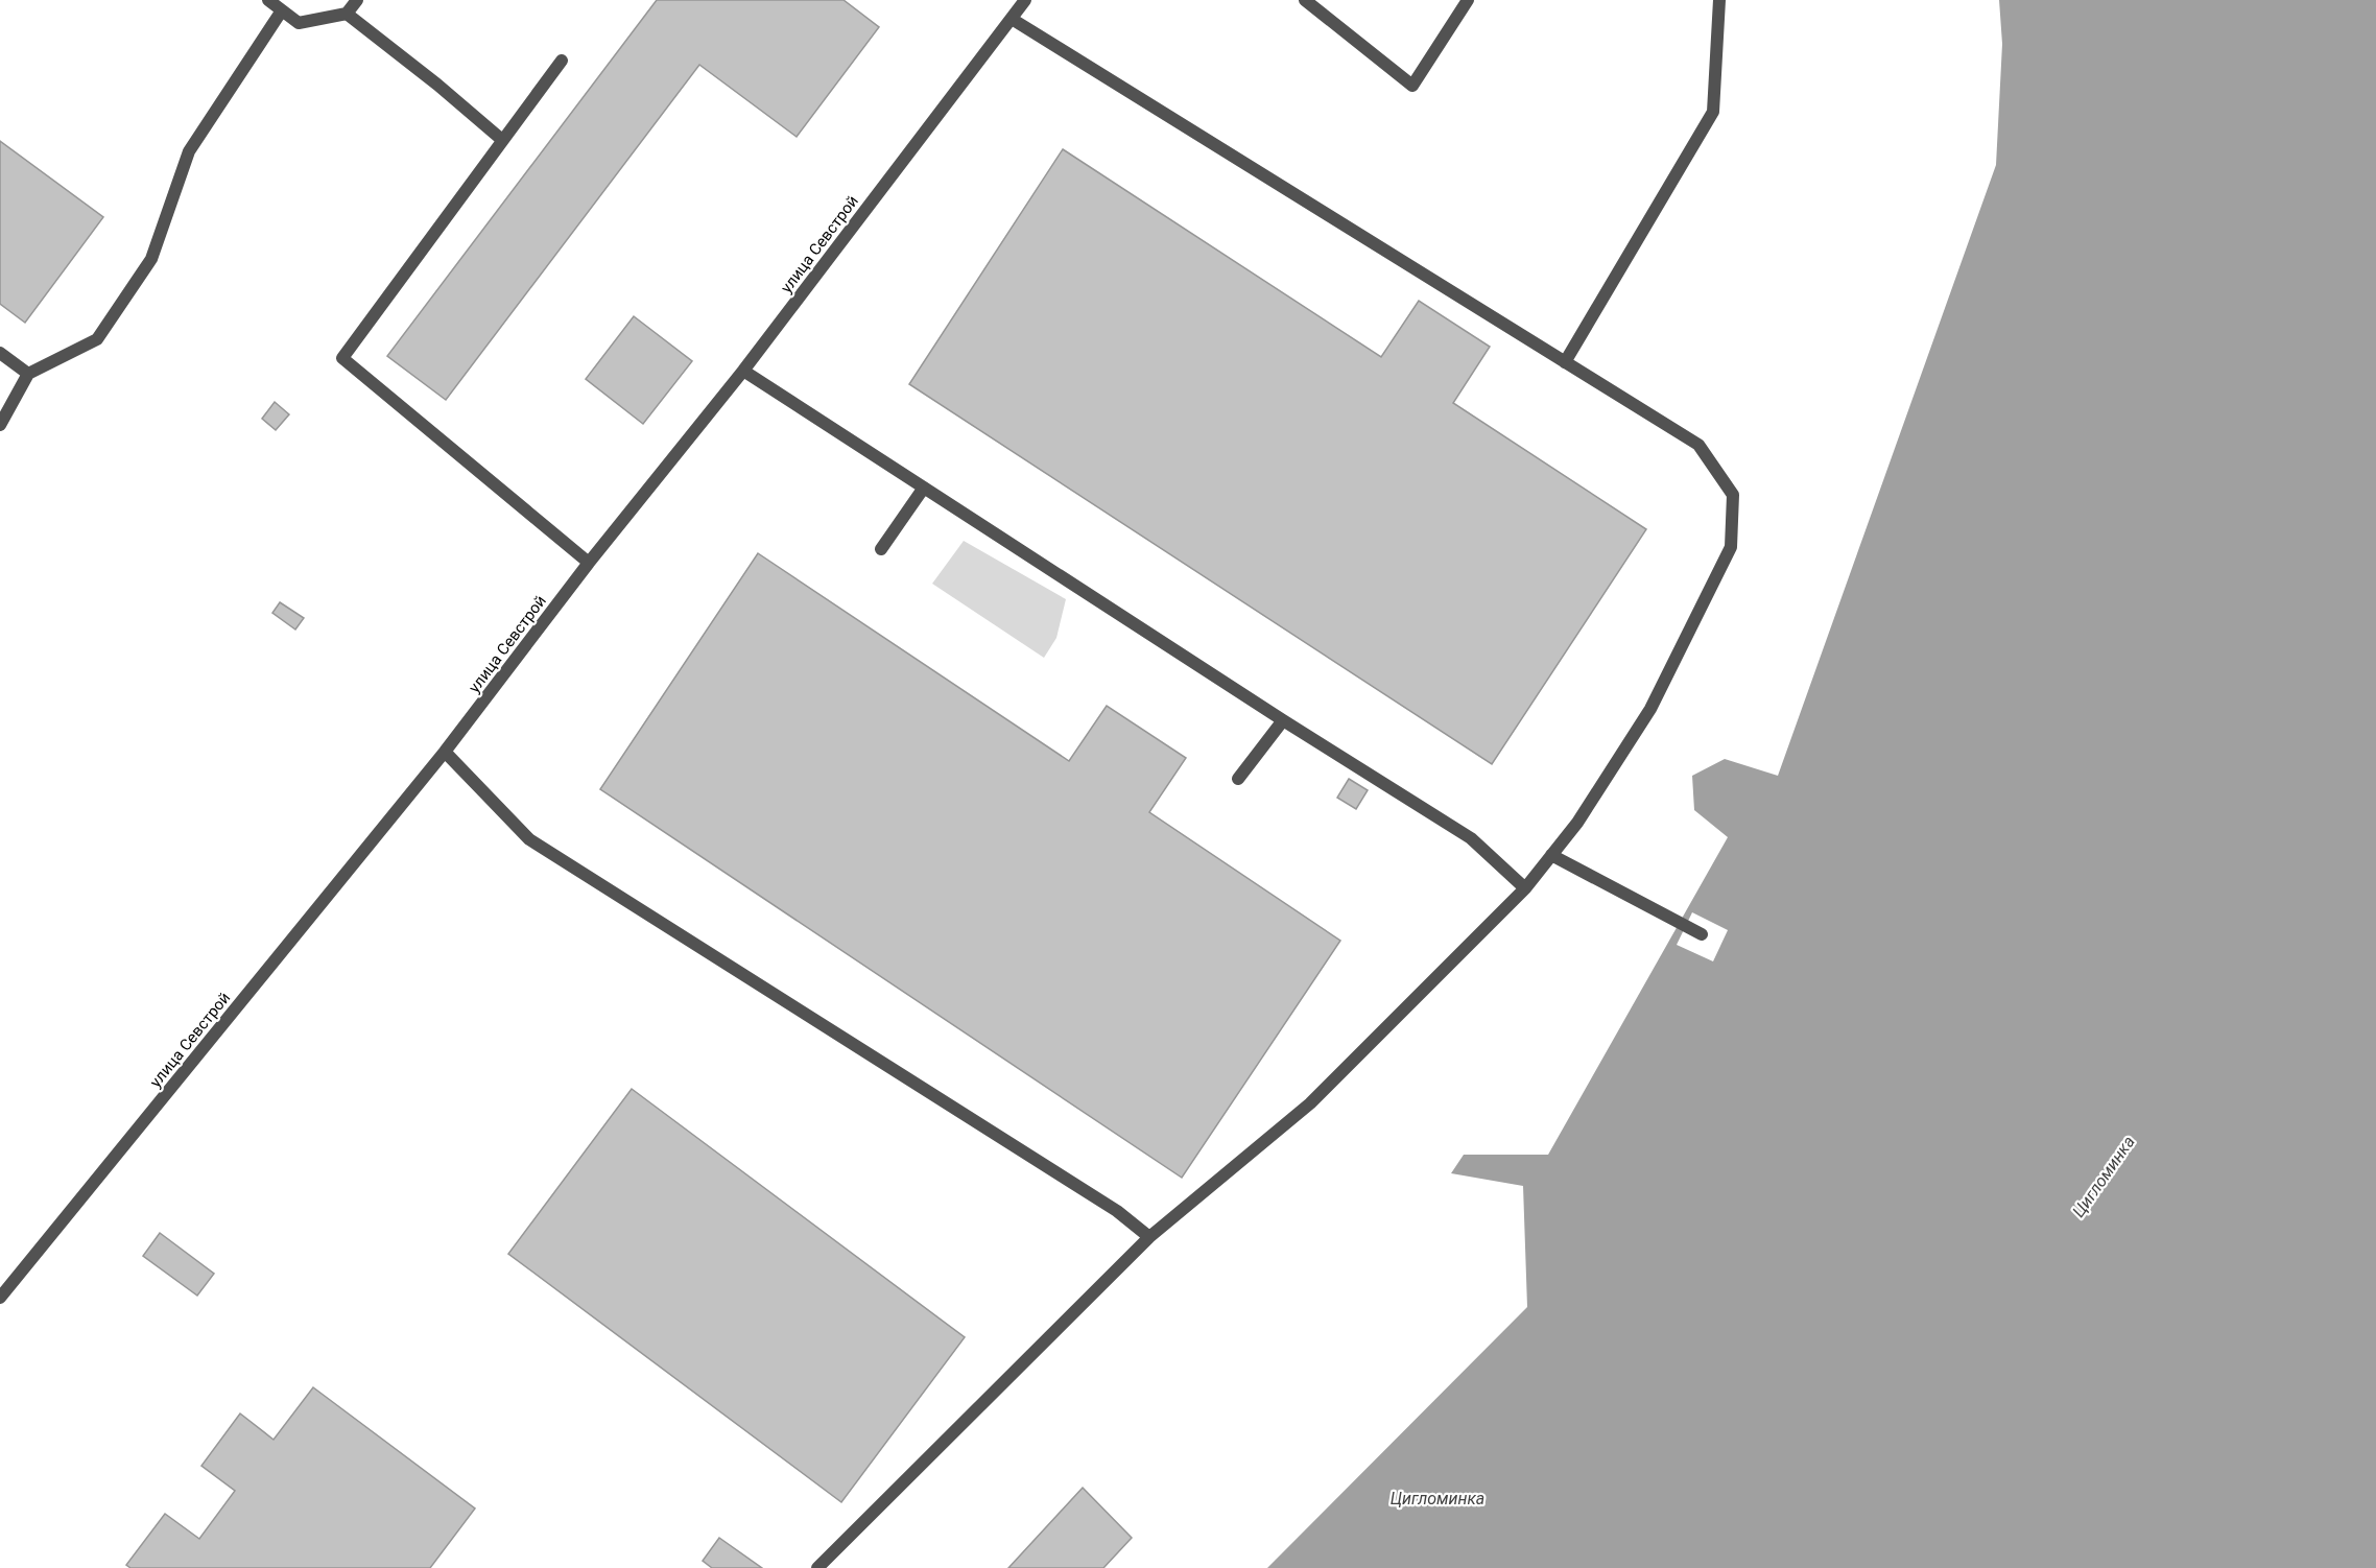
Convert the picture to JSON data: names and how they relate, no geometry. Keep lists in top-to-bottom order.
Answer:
{
  "streets": {
    "lane": ["улица Севстрой"]
  },
  "water": ["Цигломинка"]
}
